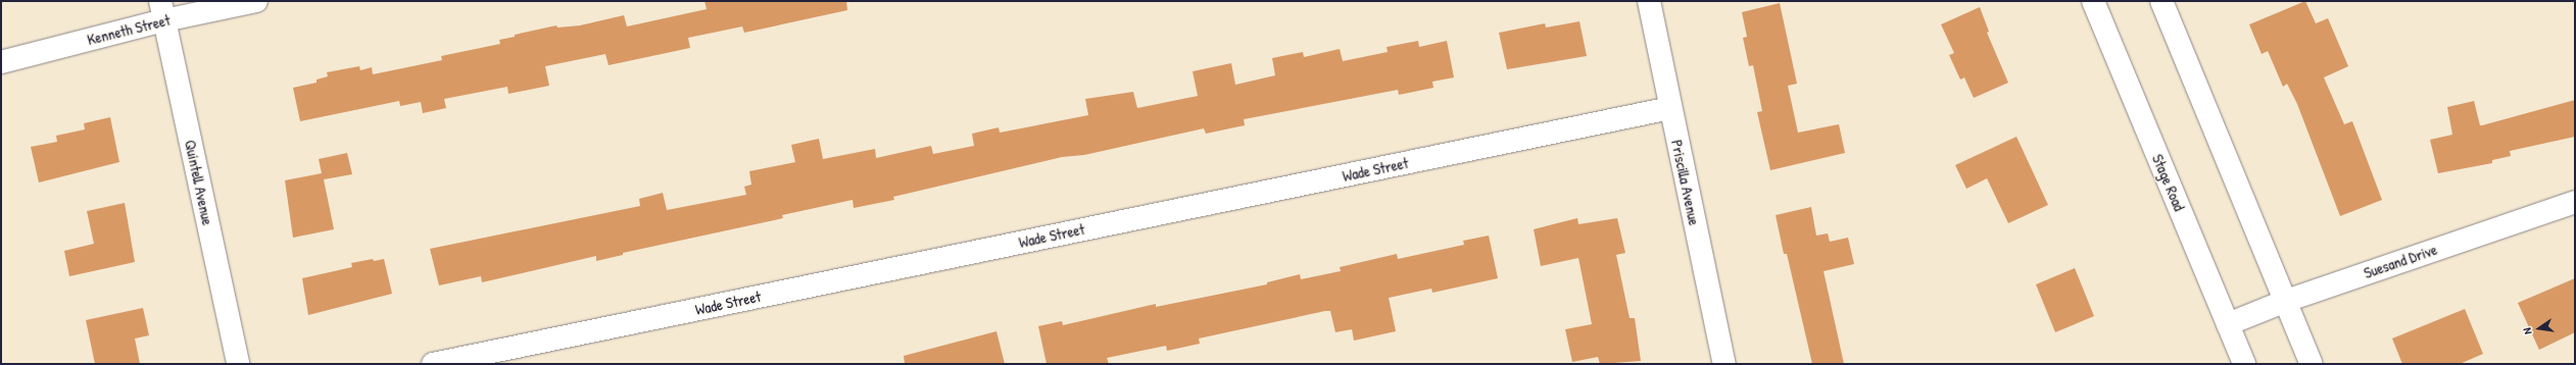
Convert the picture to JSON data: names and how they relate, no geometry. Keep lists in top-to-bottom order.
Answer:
{
  "streets": {
    "street": [
      "Kenneth Street",
      "Wade Street",
      "Quintell Avenue",
      "Priscilla Avenue",
      "Stage Road",
      "Suesand Drive"
    ]
  },
  "crossings": [
    ["Kenneth Street", "Quintell Avenue"],
    ["Wade Street", "Priscilla Avenue"],
    ["Stage Road", "Suesand Drive"]
  ],
  "north": "left"
}
